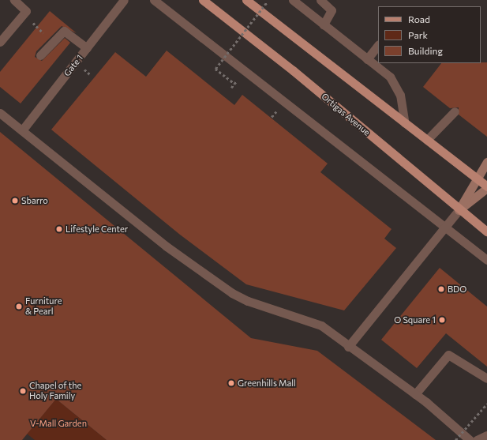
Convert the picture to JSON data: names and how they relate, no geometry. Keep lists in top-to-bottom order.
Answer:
{
  "streets": {
    "main road": ["Ortigas Avenue"],
    "street": ["Gate 1"]
  },
  "parks": ["V-Mall Garden"],
  "places": [
    "Sbarro",
    "Lifestyle Center",
    "BDO",
    "Furniture & Pearl",
    "O Square 1",
    "Greenhills Mall",
    "Chapel of the Holy Family"
  ],
  "legend": ["Road", "Park", "Building"]
}
